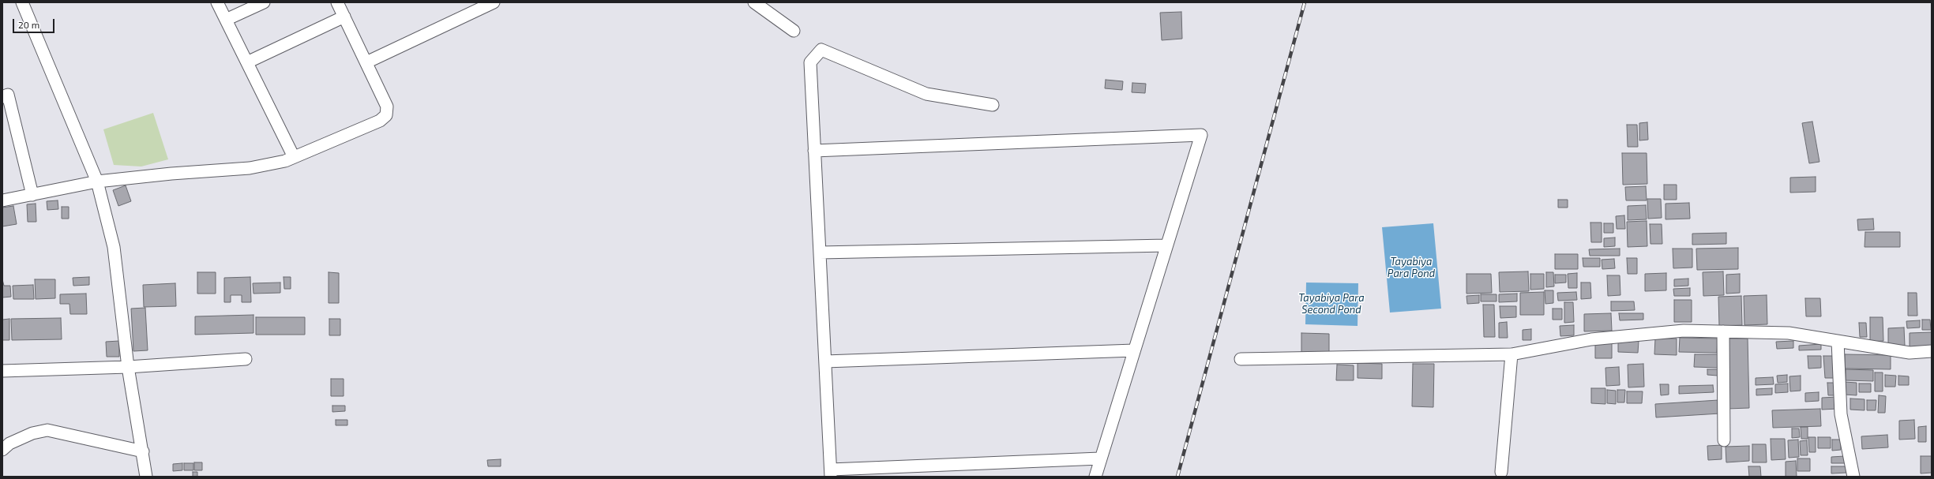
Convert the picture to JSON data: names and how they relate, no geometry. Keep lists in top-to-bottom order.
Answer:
{
  "water": ["Tayabiya Para Pond", "Tayabiya Para Second Pond"],
  "scale_bar": "20 m"
}
